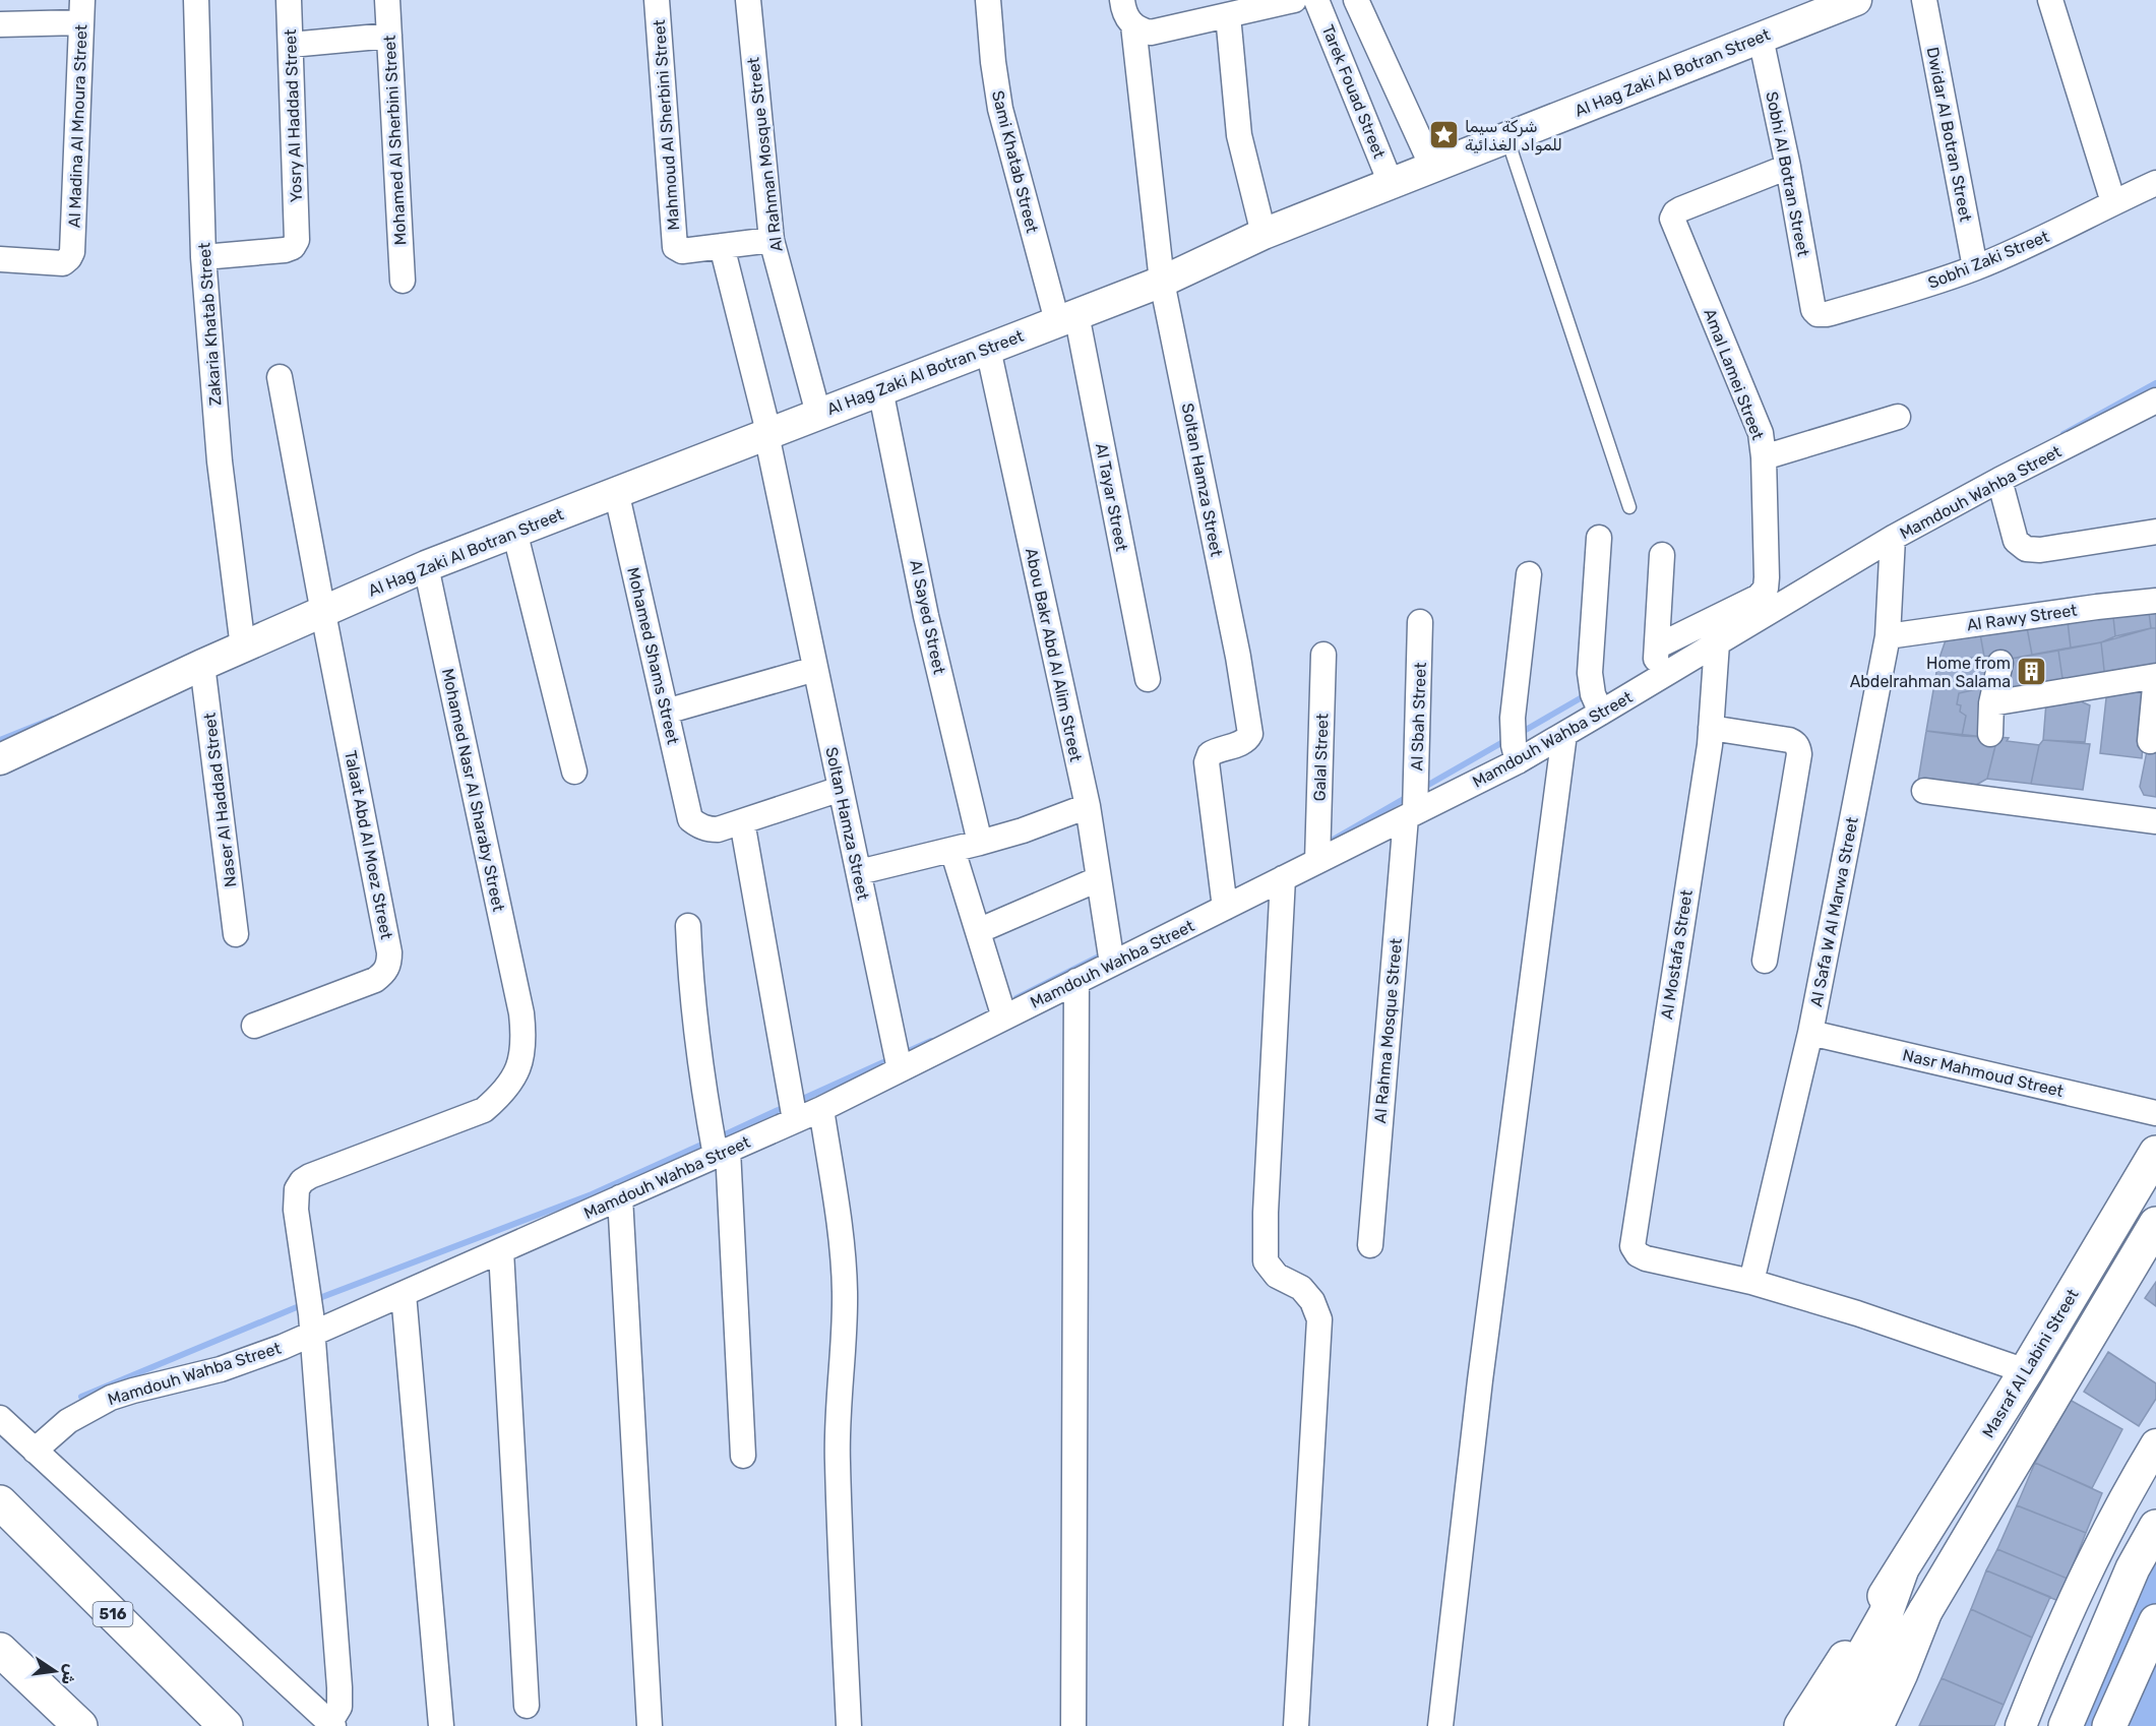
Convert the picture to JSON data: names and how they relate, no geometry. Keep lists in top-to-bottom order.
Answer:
{
  "streets": {
    "main road": ["Masraf Al Labini Street", "516"],
    "street": [
      "Al Hag Zaki Al Botran Street",
      "Tarek Fouad Street",
      "Yosry Al Haddad Street",
      "Mahmoud Al Sherbini Street",
      "Al Madina Al Mnoura Street",
      "Dwidar Al Botran Street",
      "Mohamed Al Sherbini Street",
      "Al Rahman Mosque Street",
      "Sami Khatab Street",
      "Sobhi Al Botran Street",
      "Sobhi Zaki Street",
      "Zakaria Khatab Street",
      "Amal Lamei Street",
      "Soltan Hamza Street",
      "Mamdouh Wahba Street",
      "Al Tayar Street",
      "Al Sayed Street",
      "Al Rawy Street",
      "Abou Bakr Abd Al Alim Street",
      "Mohamed Shams Street",
      "Al Sbah Street",
      "Galal Street",
      "Mohamed Nasr Al Sharaby Street",
      "Naser Al Haddad Street",
      "Talaat Abd Al Moez Street",
      "Al Safa W Al Marwa Street",
      "Al Mostafa Street",
      "Al Rahma Mosque Street",
      "Nasr Mahmoud Street"
    ]
  },
  "crossings": [
    ["Al Hag Zaki Al Botran Street", "Tarek Fouad Street"],
    ["Al Hag Zaki Al Botran Street", "Al Rahman Mosque Street"],
    ["Al Hag Zaki Al Botran Street", "Sami Khatab Street"],
    ["Al Hag Zaki Al Botran Street", "Sobhi Al Botran Street"],
    ["Al Hag Zaki Al Botran Street", "Zakaria Khatab Street"],
    ["Al Hag Zaki Al Botran Street", "Soltan Hamza Street"],
    ["Al Hag Zaki Al Botran Street", "Al Tayar Street"],
    ["Al Hag Zaki Al Botran Street", "Al Sayed Street"],
    ["Al Hag Zaki Al Botran Street", "Abou Bakr Abd Al Alim Street"],
    ["Al Hag Zaki Al Botran Street", "Mohamed Shams Street"],
    ["Al Hag Zaki Al Botran Street", "Mohamed Nasr Al Sharaby Street"],
    ["Al Hag Zaki Al Botran Street", "Naser Al Haddad Street"],
    ["Al Hag Zaki Al Botran Street", "Talaat Abd Al Moez Street"],
    ["Yosry Al Haddad Street", "Zakaria Khatab Street"],
    ["Mahmoud Al Sherbini Street", "Soltan Hamza Street"],
    ["Dwidar Al Botran Street", "Sobhi Zaki Street"],
    ["Sami Khatab Street", "Al Tayar Street"],
    ["Sobhi Al Botran Street", "Sobhi Zaki Street"],
    ["Sobhi Al Botran Street", "Amal Lamei Street"],
    ["Soltan Hamza Street", "Mamdouh Wahba Street"],
    ["Mamdouh Wahba Street", "Abou Bakr Abd Al Alim Street"],
    ["Mamdouh Wahba Street", "Al Sbah Street"],
    ["Mamdouh Wahba Street", "Galal Street"],
    ["Mamdouh Wahba Street", "Mohamed Nasr Al Sharaby Street"],
    ["Mamdouh Wahba Street", "Al Safa W Al Marwa Street"],
    ["Mamdouh Wahba Street", "Al Mostafa Street"],
    ["Mamdouh Wahba Street", "Al Rahma Mosque Street"],
    ["Al Rawy Street", "Al Safa W Al Marwa Street"],
    ["Al Sbah Street", "Al Rahma Mosque Street"],
    ["Al Safa W Al Marwa Street", "Al Mostafa Street"],
    ["Al Safa W Al Marwa Street", "Nasr Mahmoud Street"]
  ],
  "places": {
    "place": ["شركة سيما للمواد الغذائية"],
    "building": ["Home from Abdelrahman Salama"]
  },
  "north": "right"
}
